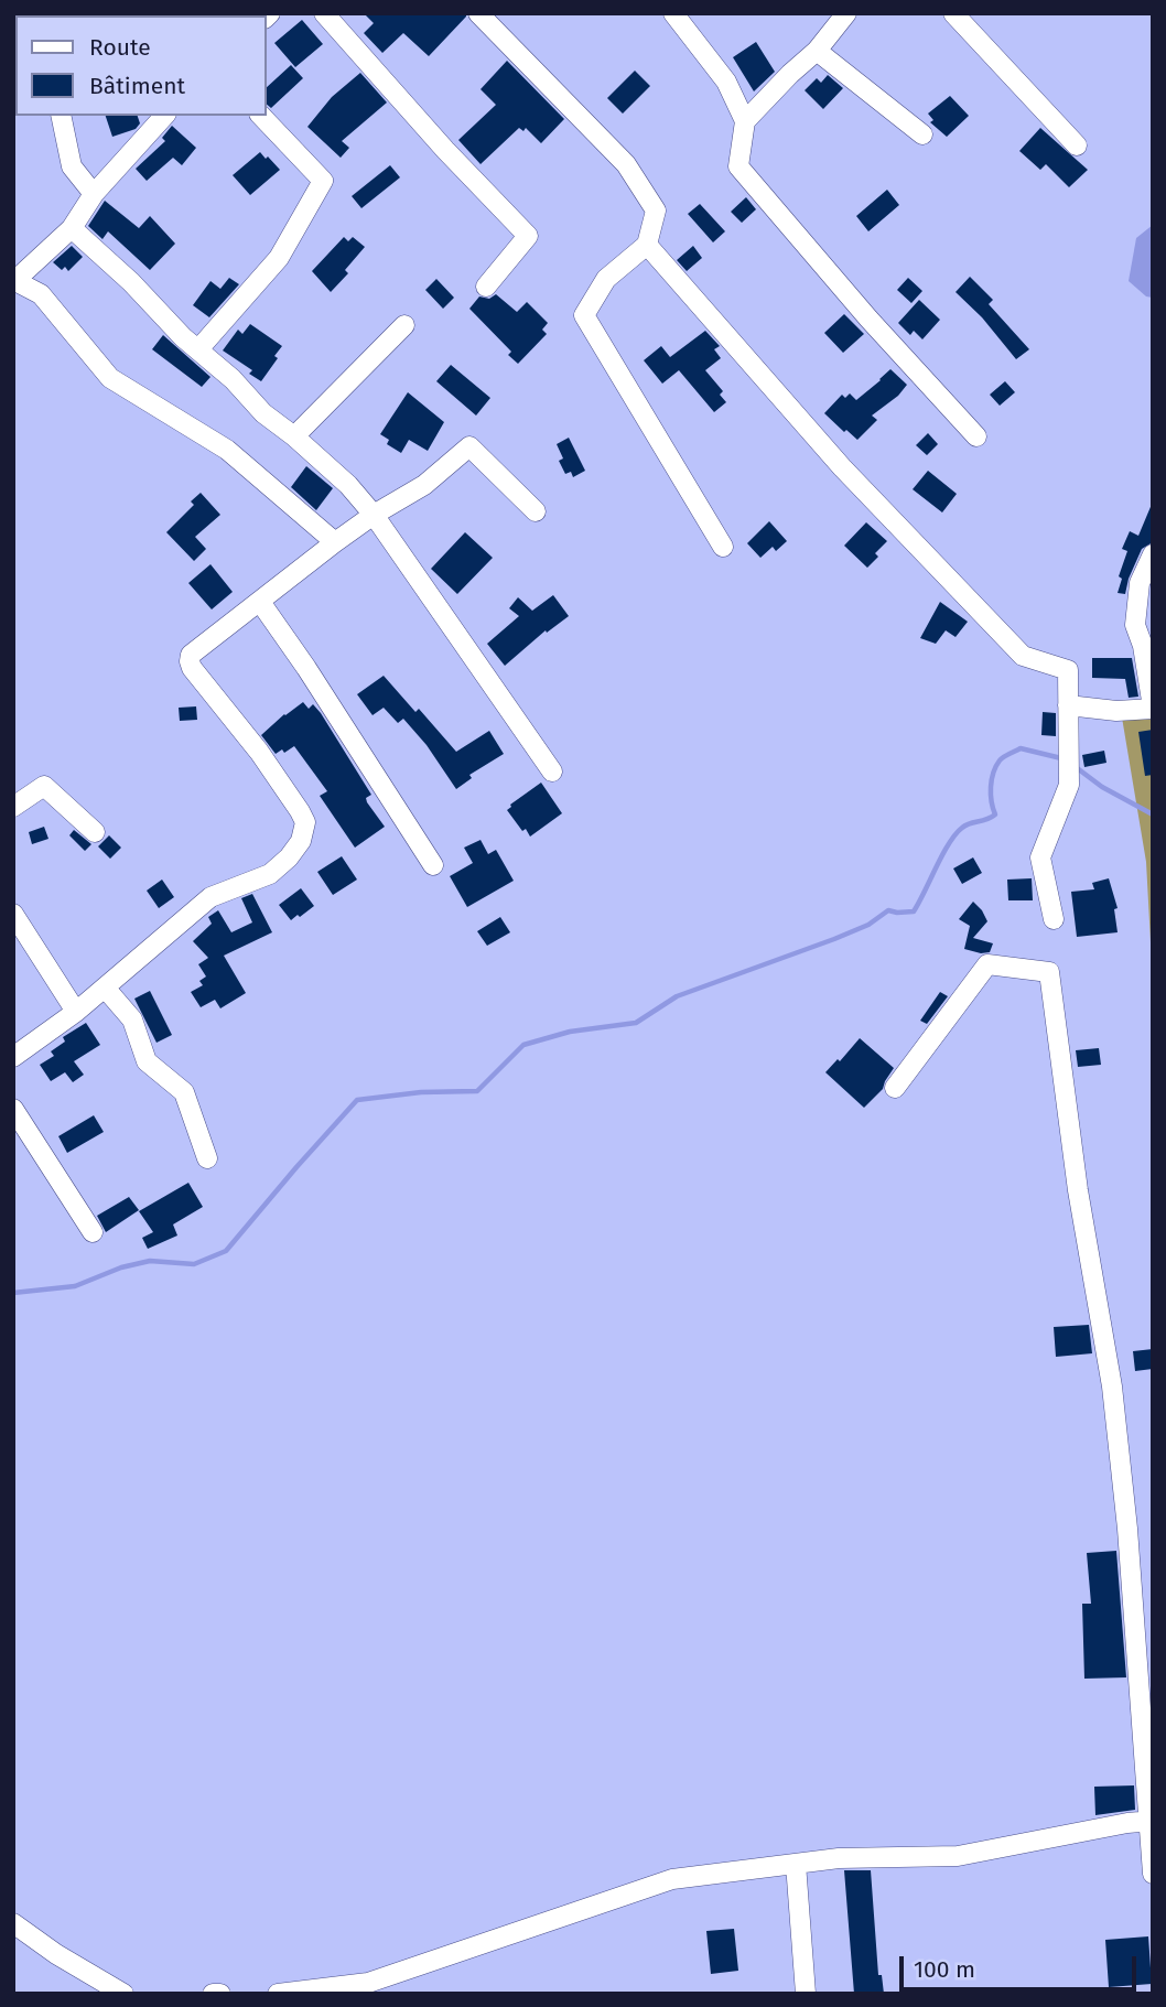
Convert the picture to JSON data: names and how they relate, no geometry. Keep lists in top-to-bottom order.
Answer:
{
  "legend": ["Route", "Bâtiment"],
  "scale_bar": "100 m"
}
